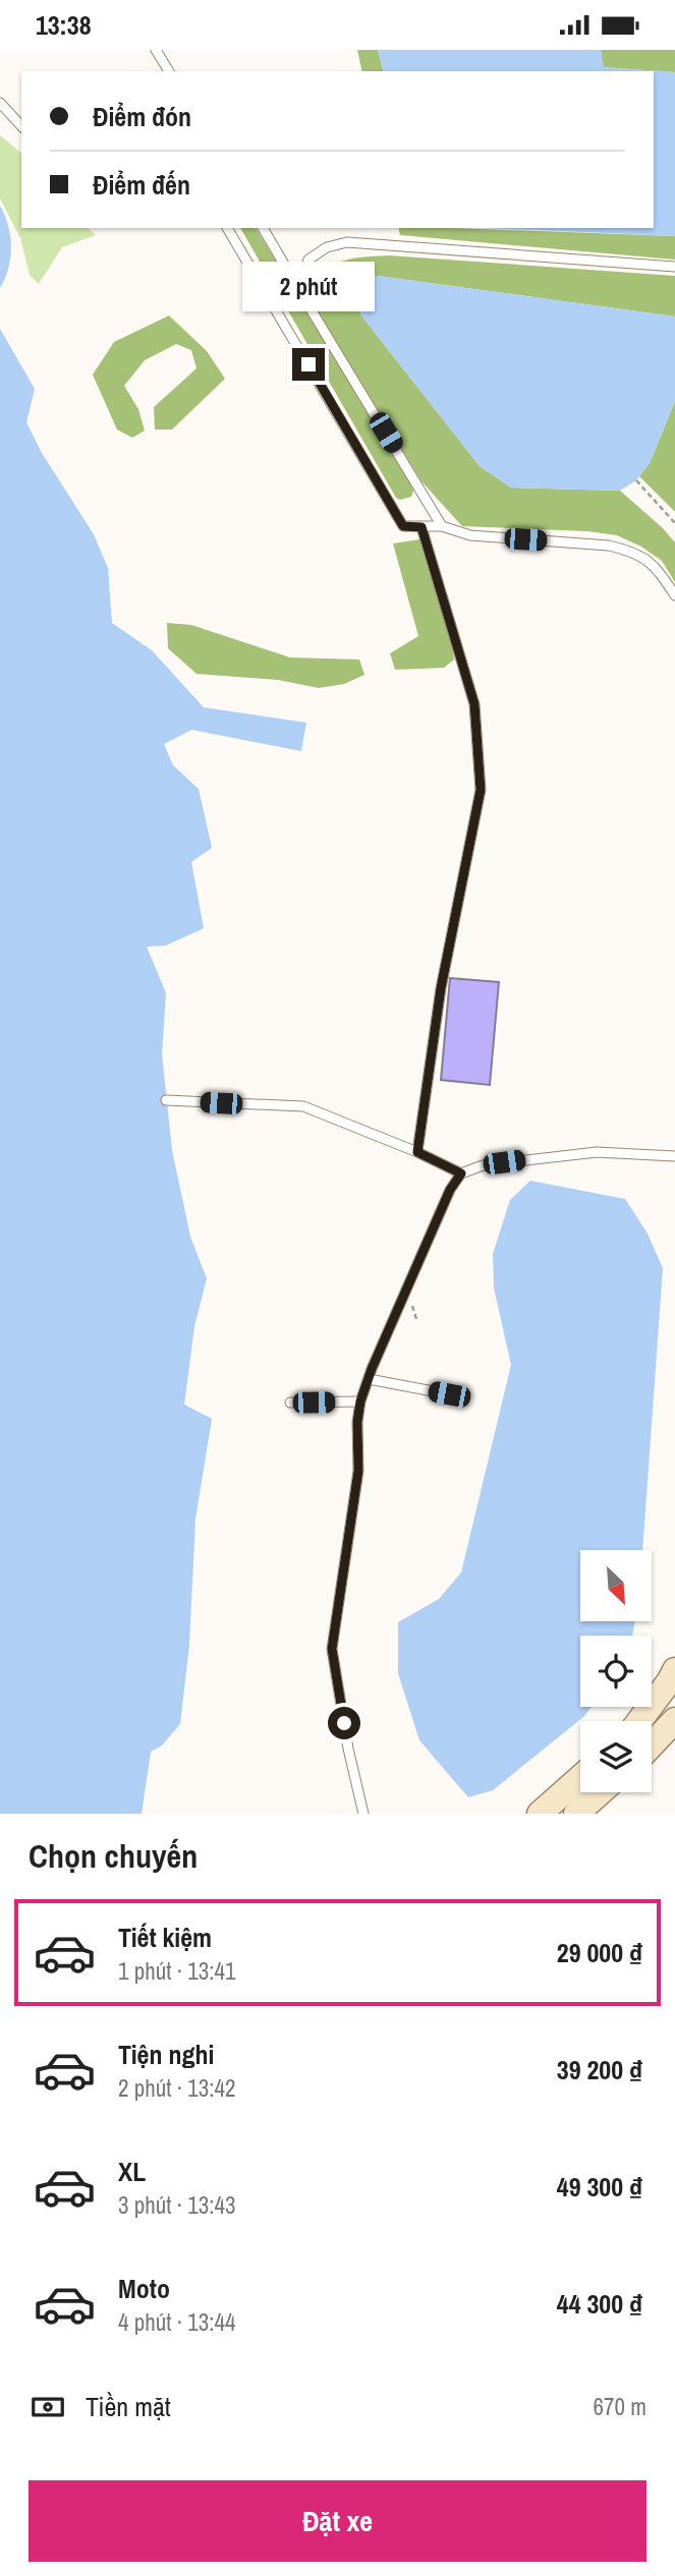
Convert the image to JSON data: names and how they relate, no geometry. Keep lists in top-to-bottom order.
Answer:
{
  "north": "bottom right",
  "page": {
    "status": "13:38",
    "banner": ["Điểm đón", "Điểm đến"],
    "bubble": "2 phút",
    "heading": "Chọn chuyến",
    "list": [
      {
        "name": "Tiết kiệm",
        "note": "1 phút · 13:41",
        "value": "29 000 ₫"
      },
      {
        "name": "Tiện nghi",
        "note": "2 phút · 13:42",
        "value": "39 200 ₫"
      },
      {
        "name": "XL",
        "note": "3 phút · 13:43",
        "value": "49 300 ₫"
      },
      {
        "name": "Moto",
        "note": "4 phút · 13:44",
        "value": "44 300 ₫"
      }
    ],
    "pay": ["Tiền mặt", "670 m"],
    "buttons": "Đặt xe"
  }
}
